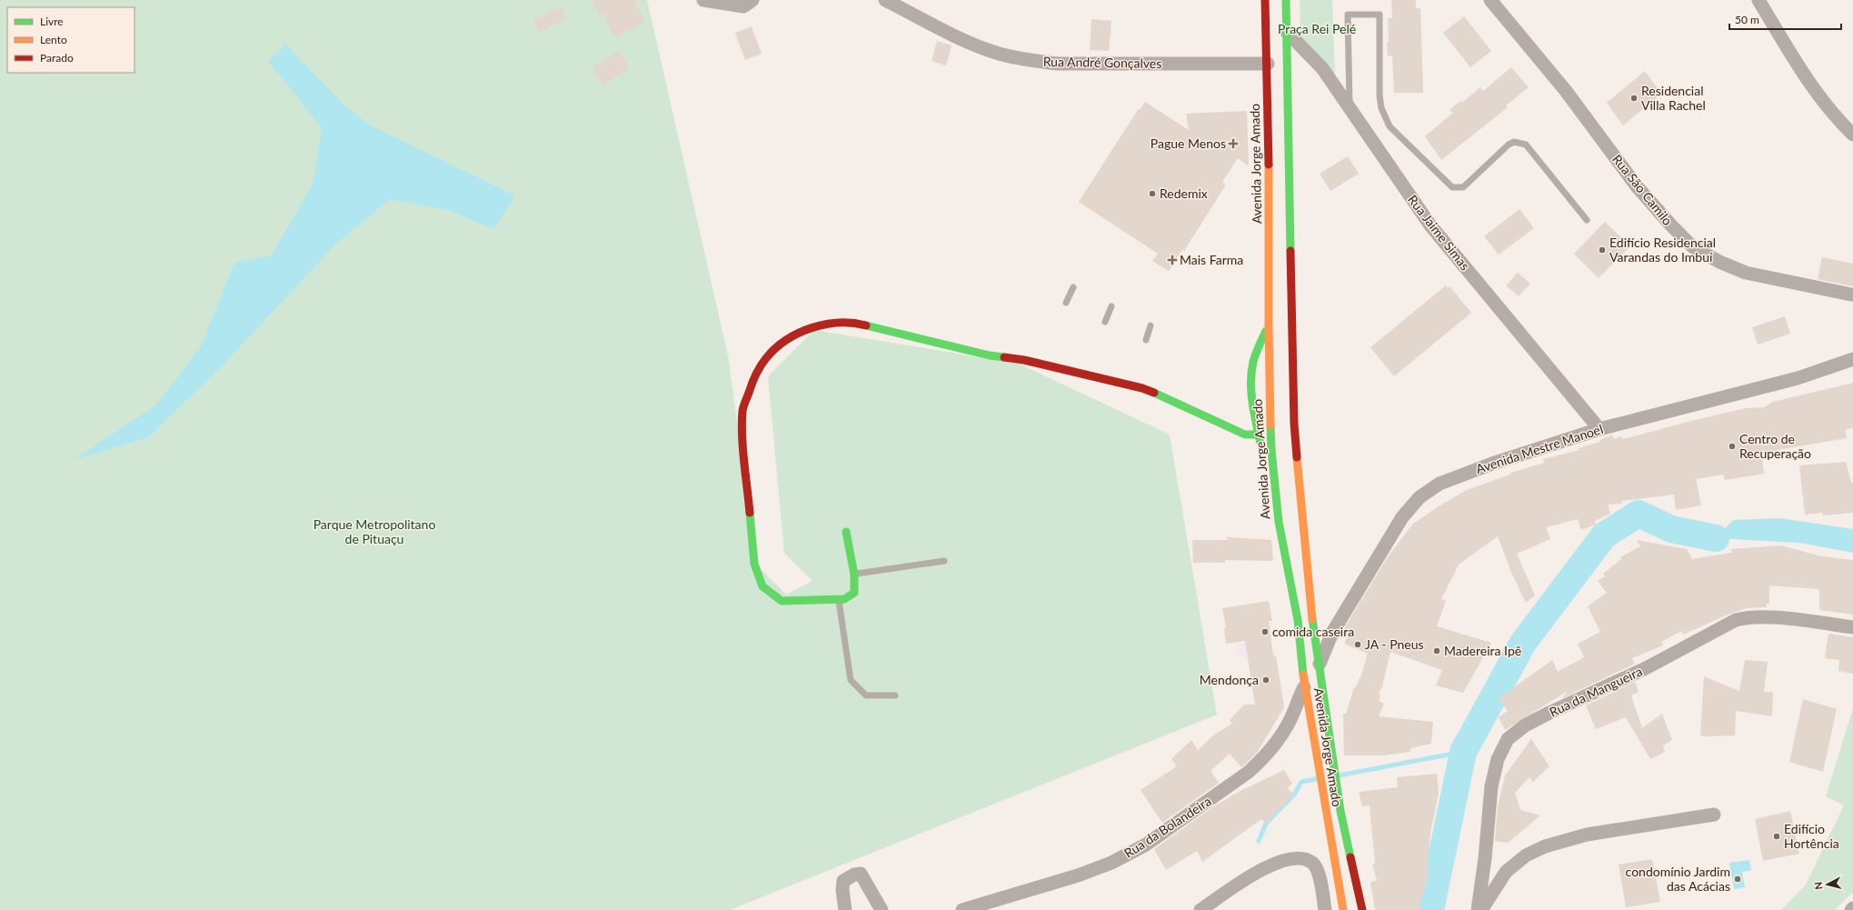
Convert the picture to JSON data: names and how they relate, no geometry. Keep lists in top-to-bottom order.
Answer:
{
  "streets": {
    "main road": ["Avenida Jorge Amado"],
    "street": [
      "Rua André Gonçalves",
      "Rua São Camilo",
      "Rua Jaime Simas",
      "Avenida Mestre Manoel",
      "Rua da Mangueira",
      "Rua da Bolandeira"
    ]
  },
  "crossings": [
    ["Rua André Gonçalves", "Avenida Jorge Amado"],
    ["Avenida Jorge Amado", "Rua Jaime Simas"],
    ["Avenida Jorge Amado", "Avenida Mestre Manoel"],
    ["Avenida Jorge Amado", "Rua da Bolandeira"],
    ["Rua Jaime Simas", "Avenida Mestre Manoel"]
  ],
  "parks": ["Praça Rei Pelé", "Parque Metropolitano de Pituaçu"],
  "places": {
    "other": [
      "Residencial Villa Rachel",
      "Redemix",
      "Edifício Residencial Varandas do Imbuí",
      "Centro de Recuperação",
      "comida caseira",
      "JA - Pneus",
      "Madereira Ipê",
      "Mendonça",
      "Edifício Hortência",
      "condomínio Jardim das Acácias"
    ],
    "health": ["Pague Menos", "Mais Farma"]
  },
  "legend": ["Livre", "Lento", "Parado"],
  "scale_bar": "50 m",
  "north": "left"
}
